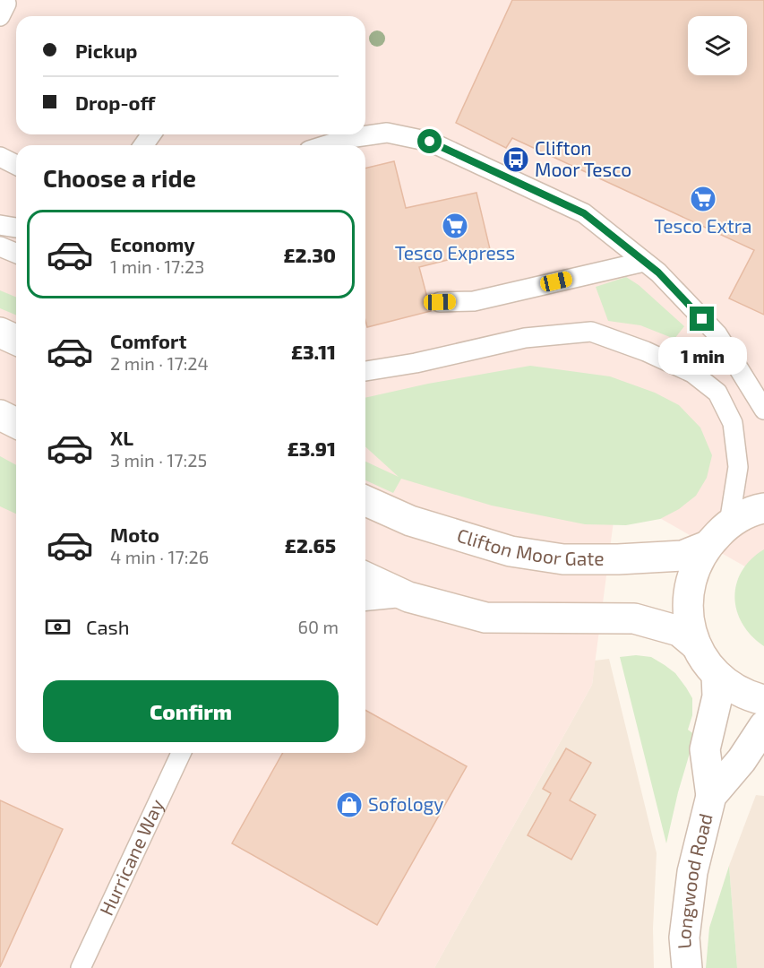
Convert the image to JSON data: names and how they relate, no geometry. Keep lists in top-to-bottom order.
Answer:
{
  "streets": {
    "street": ["Clifton Moor Gate", "Longwood Road"],
    "lane": ["Hurricane Way"]
  },
  "places": {
    "bus stop": ["Clifton Moor Tesco"],
    "supermarket": ["Tesco Extra", "Tesco Express"],
    "shop": ["Sofology"]
  },
  "page": {
    "banner": ["Pickup", "Drop-off"],
    "heading": "Choose a ride",
    "list": [
      {
        "name": "Economy",
        "note": "1 min · 17:23",
        "value": "£2.30"
      },
      {
        "name": "Comfort",
        "note": "2 min · 17:24",
        "value": "£3.11"
      },
      {
        "name": "XL",
        "note": "3 min · 17:25",
        "value": "£3.91"
      },
      {
        "name": "Moto",
        "note": "4 min · 17:26",
        "value": "£2.65"
      }
    ],
    "bubble": "1 min",
    "pay": ["Cash", "60 m"],
    "buttons": "Confirm"
  }
}
